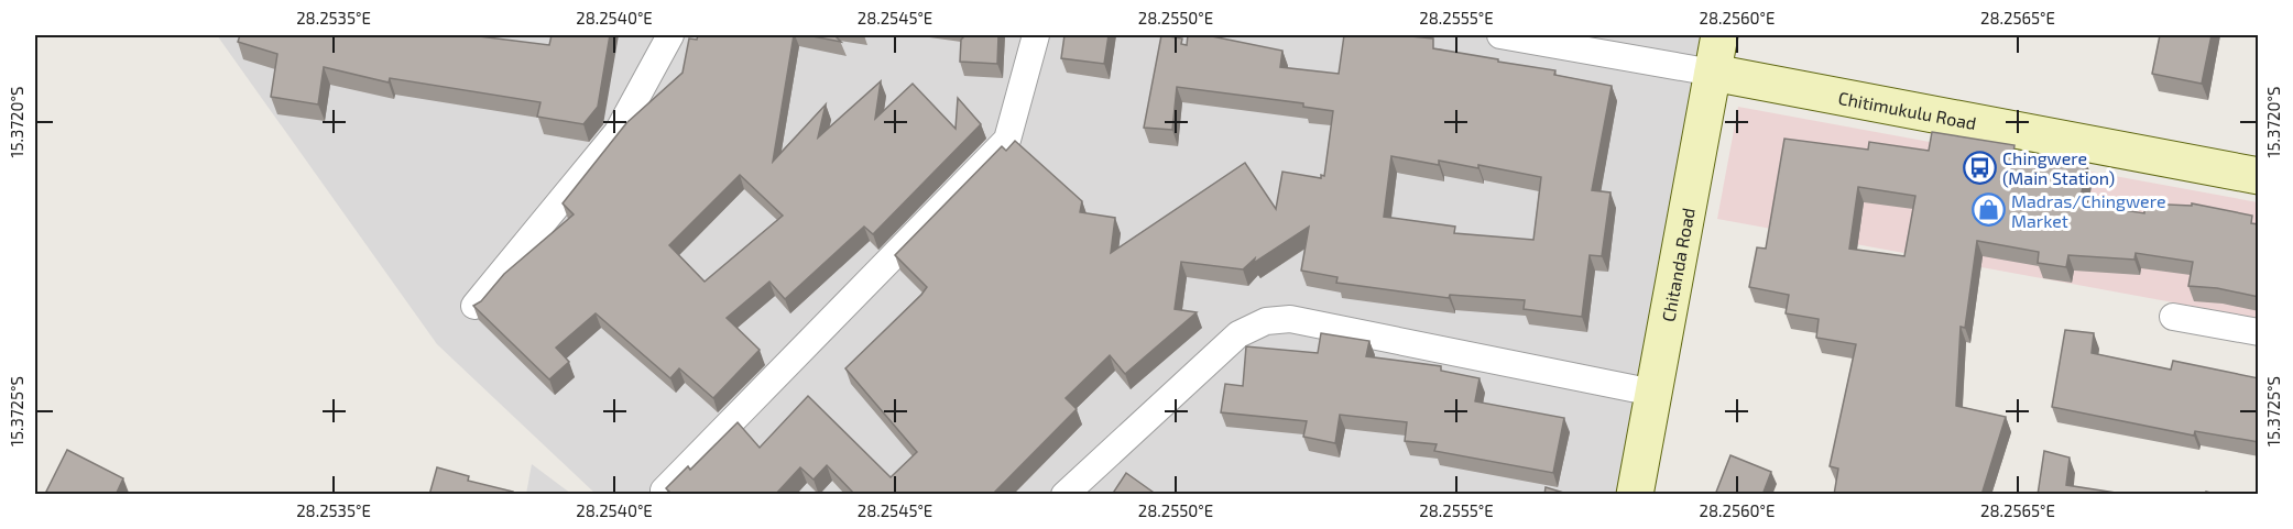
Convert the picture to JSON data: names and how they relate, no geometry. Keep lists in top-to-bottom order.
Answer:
{
  "streets": {
    "street": ["Chitimukulu Road", "Chitanda Road"]
  },
  "crossings": [
    ["Chitimukulu Road", "Chitanda Road"]
  ],
  "places": {
    "bus stop": ["Chingwere (Main Station)"],
    "shop": ["Madras/Chingwere Market"]
  },
  "coordinates": [
    "28.2535°E",
    "28.2540°E",
    "28.2545°E",
    "28.2550°E",
    "28.2555°E",
    "28.2560°E",
    "28.2565°E",
    "15.3720°S",
    "15.3725°S"
  ]
}
